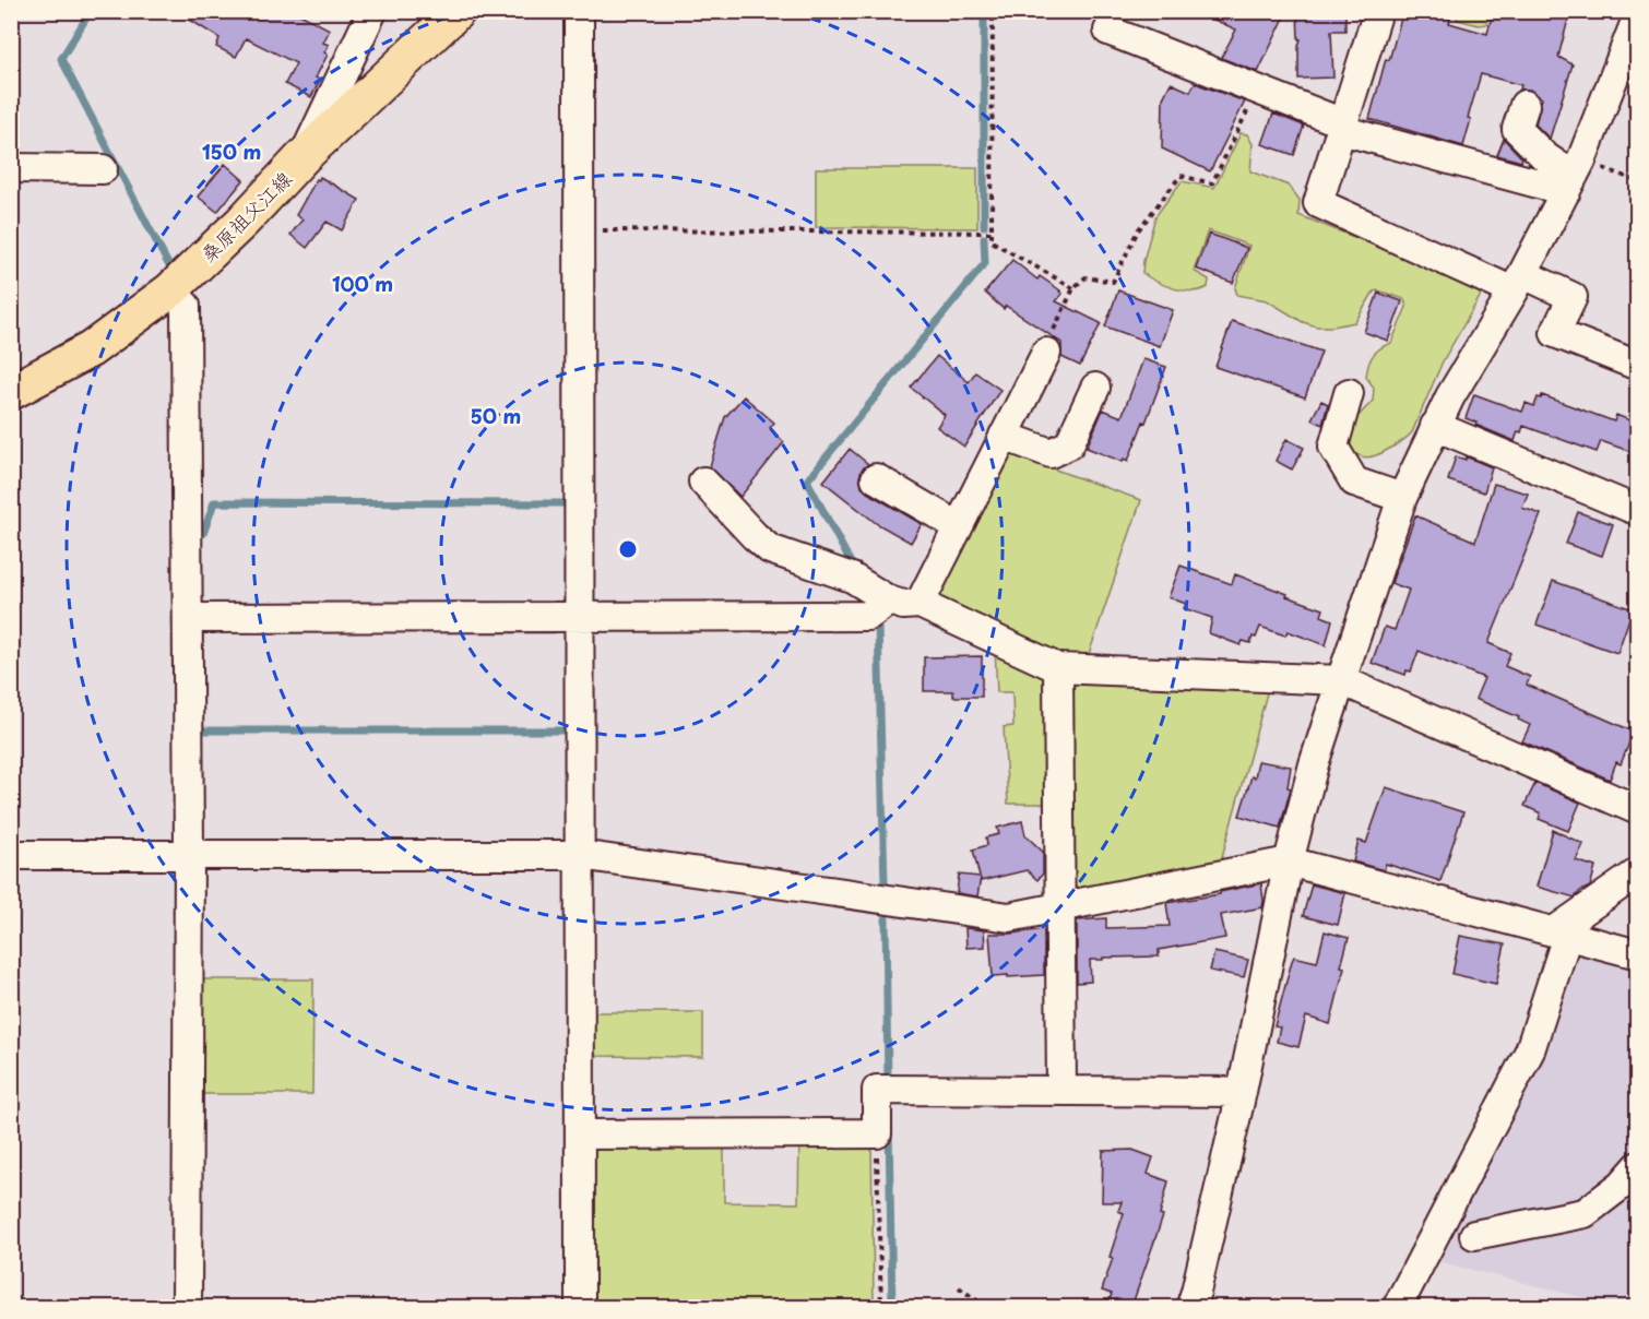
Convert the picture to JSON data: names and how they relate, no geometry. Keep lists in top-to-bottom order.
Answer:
{
  "streets": {
    "main road": ["桑原祖父江線"]
  },
  "rings": ["150 m", "100 m", "50 m"]
}
